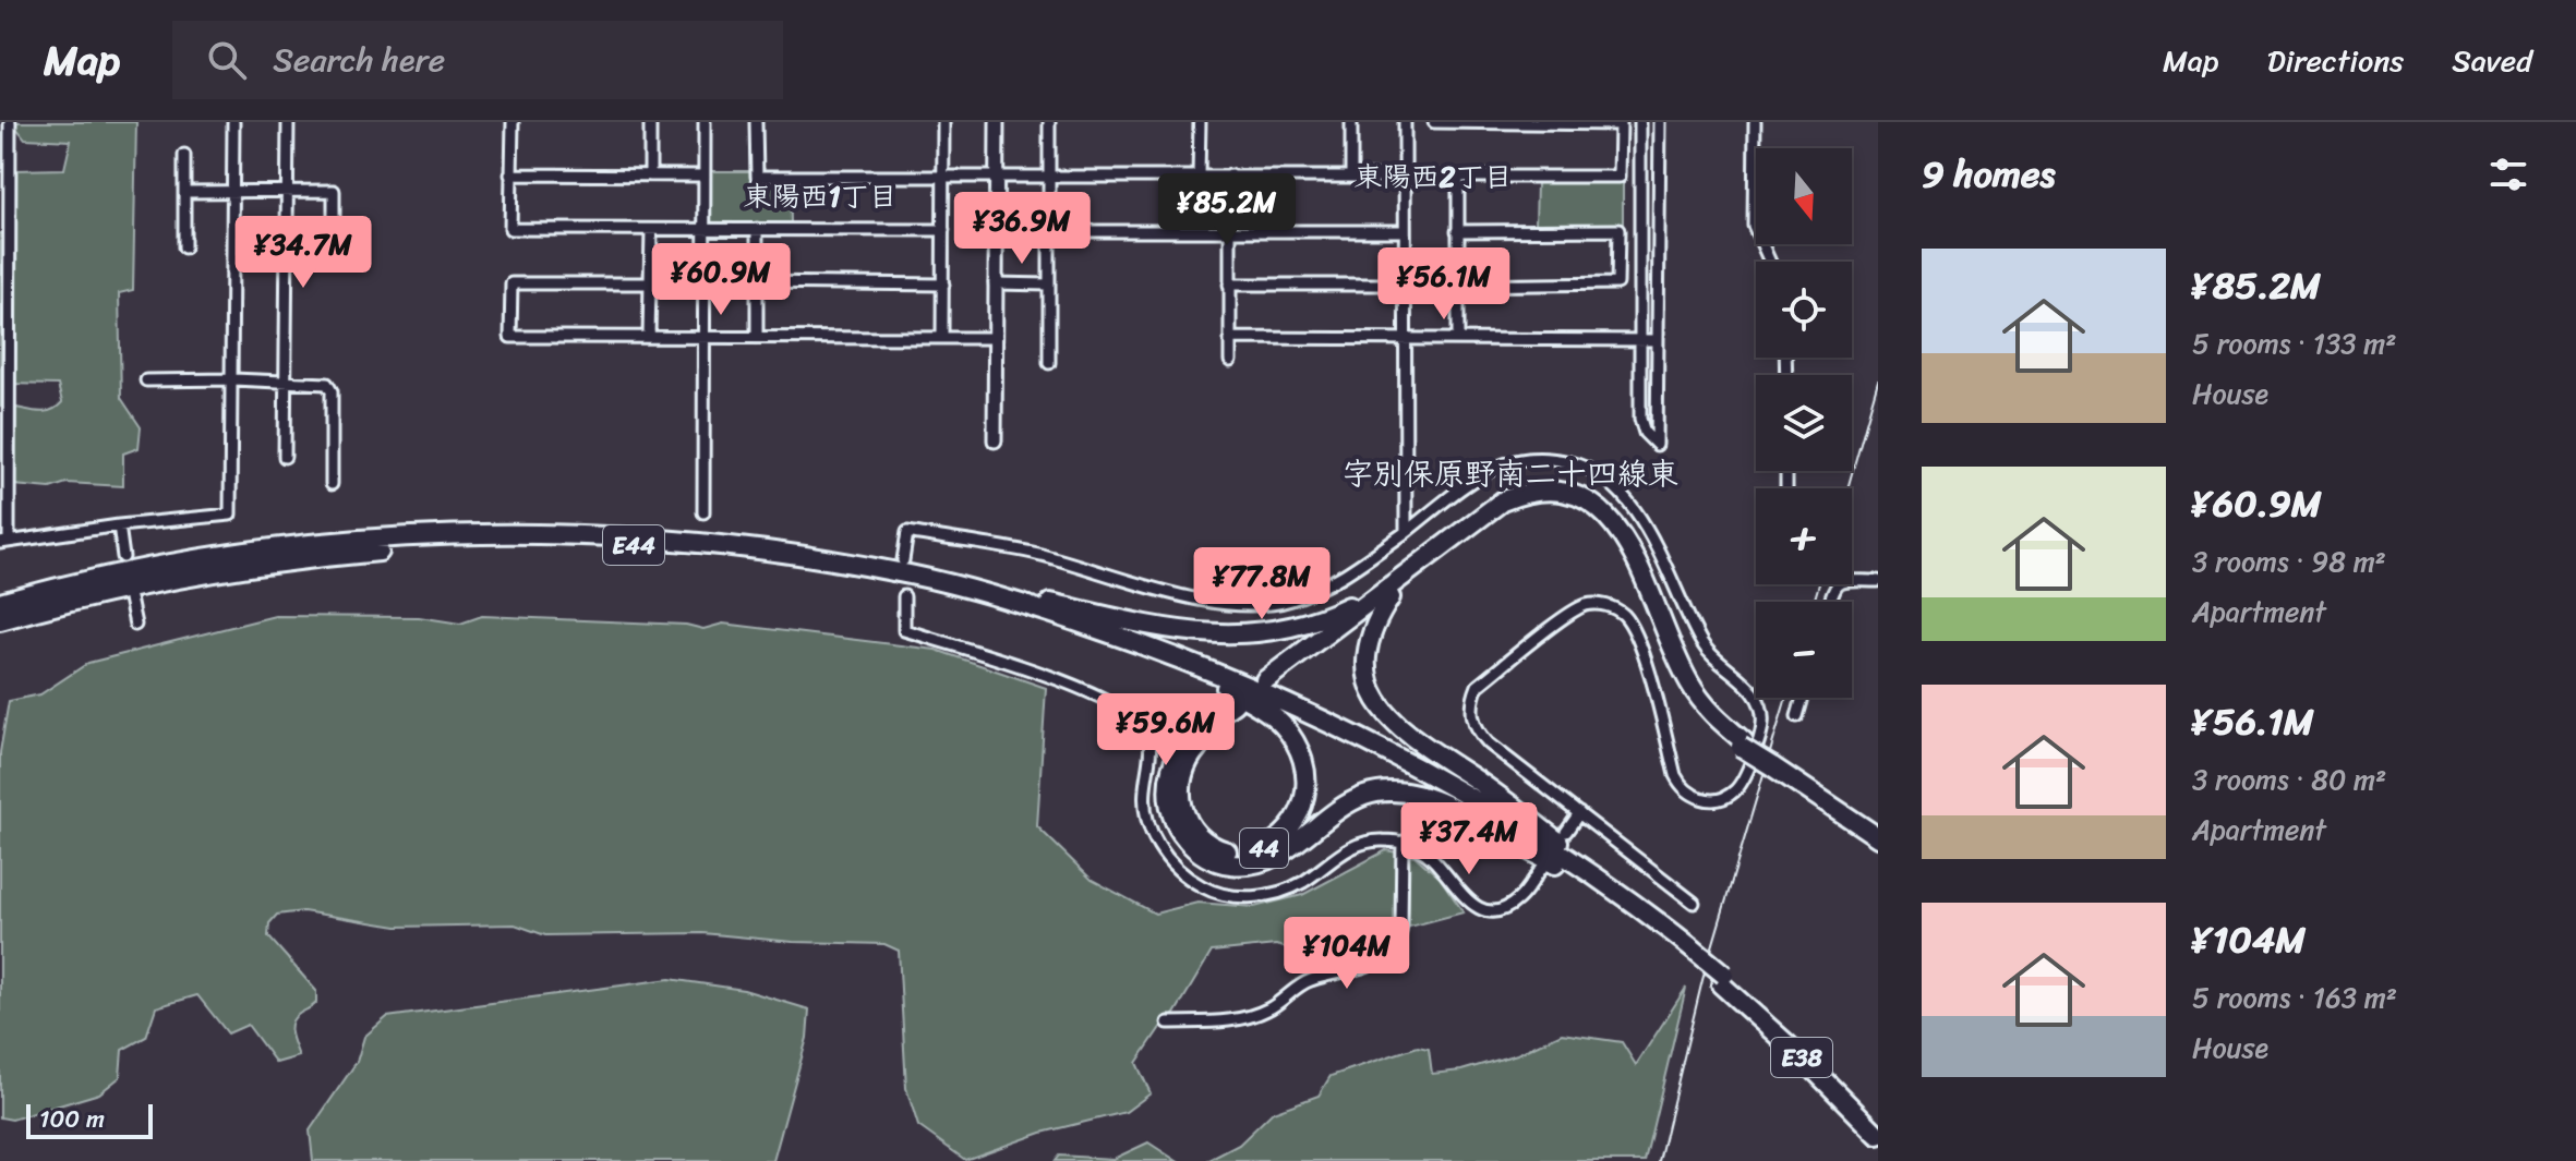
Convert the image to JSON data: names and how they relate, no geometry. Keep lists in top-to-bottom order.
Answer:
{
  "streets": {
    "highway": ["E44", "44", "E38"]
  },
  "crossings": [
    ["E44", "44"],
    ["E44", "E38"],
    ["44", "E38"]
  ],
  "districts": ["東陽西2丁目", "東陽西1丁目", "字別保原野南二十四線東"],
  "scale_bar": "100 m",
  "north": "bottom",
  "page": {
    "header": "Map",
    "search": "Search here",
    "nav": ["Map", "Directions", "Saved"],
    "heading": "9 homes",
    "map_buttons": ["+", "−"],
    "price": [
      "¥85.2M",
      "¥36.9M",
      "¥34.7M",
      "¥60.9M",
      "¥56.1M",
      "¥77.8M",
      "¥59.6M",
      "¥37.4M",
      "¥104M"
    ],
    "list": [
      {
        "name": "¥85.2M",
        "note": "5 rooms · 133 m² · House"
      },
      {
        "name": "¥60.9M",
        "note": "3 rooms · 98 m² · Apartment"
      },
      {
        "name": "¥56.1M",
        "note": "3 rooms · 80 m² · Apartment"
      },
      {
        "name": "¥104M",
        "note": "5 rooms · 163 m² · House"
      }
    ],
    "scale": "100 m"
  }
}
